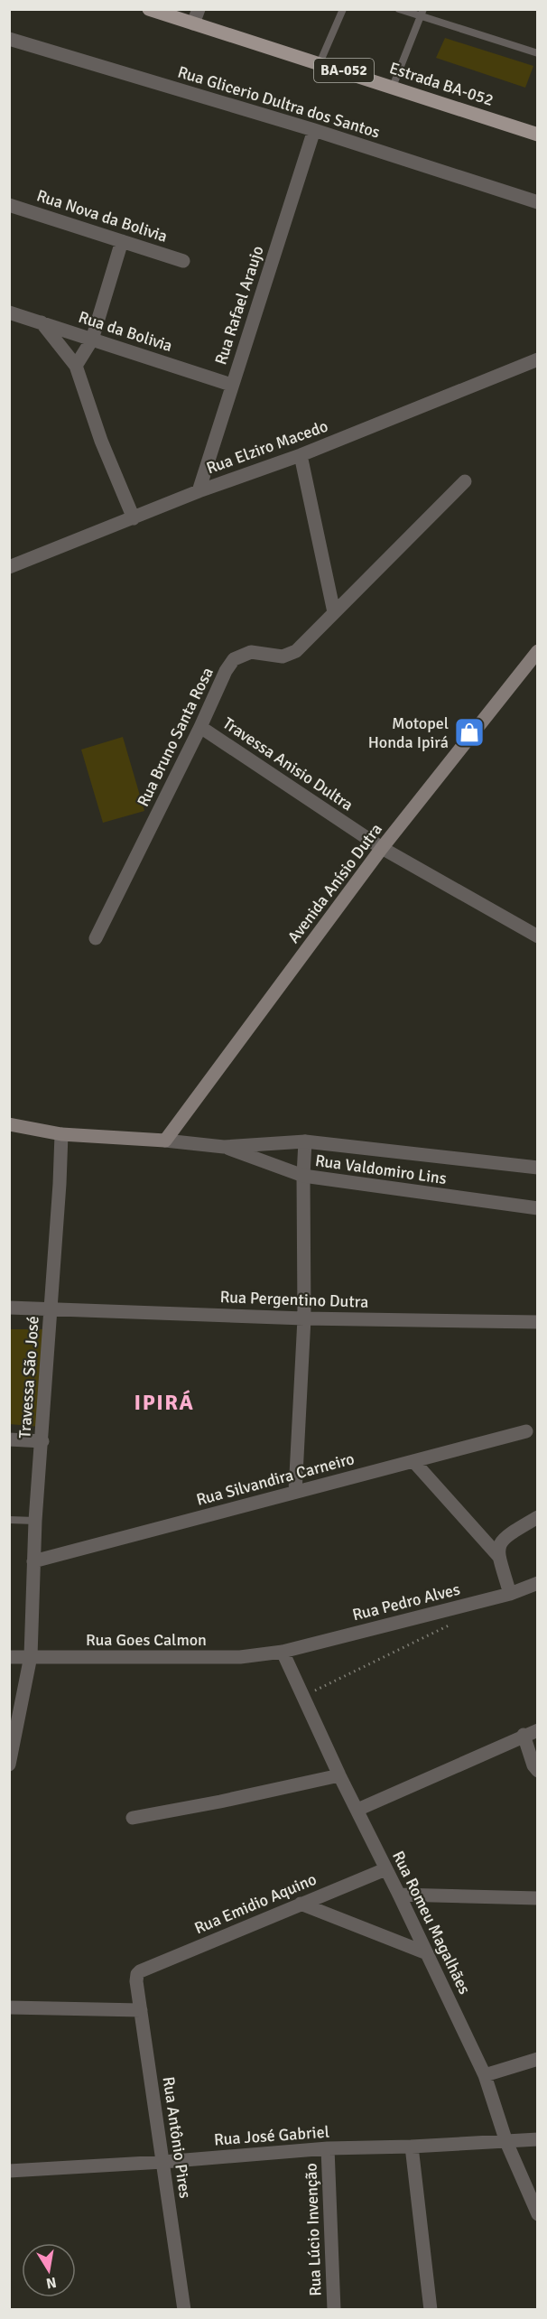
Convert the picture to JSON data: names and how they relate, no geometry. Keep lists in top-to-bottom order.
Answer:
{
  "streets": {
    "main road": [
      "BA-052",
      "Estrada BA-052",
      "Avenida Anísio Dutra",
      "Rua Valdomiro Lins"
    ],
    "street": [
      "Rua Glicerio Dultra dos Santos",
      "Rua Nova da Bolivia",
      "Rua Rafael Araujo",
      "Rua da Bolivia",
      "Rua Elziro Macedo",
      "Rua Bruno Santa Rosa",
      "Travessa Anisio Dultra",
      "Rua Pergentino Dutra",
      "Travessa São José",
      "Rua Silvandira Carneiro",
      "Rua Pedro Alves",
      "Rua Goes Calmon",
      "Rua Emidio Aquino",
      "Rua Romeu Magalhães",
      "Rua José Gabriel",
      "Rua Antônio Pires",
      "Rua Lúcio Invenção"
    ]
  },
  "crossings": [
    ["Rua Glicerio Dultra dos Santos", "Rua Rafael Araujo"],
    ["Rua Rafael Araujo", "Rua da Bolivia"],
    ["Rua Rafael Araujo", "Rua Elziro Macedo"],
    ["Rua Bruno Santa Rosa", "Travessa Anisio Dultra"],
    ["Travessa Anisio Dultra", "Avenida Anísio Dutra"],
    ["Avenida Anísio Dutra", "Rua Valdomiro Lins"],
    ["Rua Valdomiro Lins", "Travessa São José"],
    ["Rua Pergentino Dutra", "Travessa São José"],
    ["Travessa São José", "Rua Silvandira Carneiro"],
    ["Travessa São José", "Rua Goes Calmon"],
    ["Rua Pedro Alves", "Rua Goes Calmon"],
    ["Rua Pedro Alves", "Rua Romeu Magalhães"],
    ["Rua Goes Calmon", "Rua Romeu Magalhães"],
    ["Rua Emidio Aquino", "Rua Romeu Magalhães"],
    ["Rua Emidio Aquino", "Rua Antônio Pires"],
    ["Rua Romeu Magalhães", "Rua José Gabriel"],
    ["Rua José Gabriel", "Rua Antônio Pires"],
    ["Rua José Gabriel", "Rua Lúcio Invenção"]
  ],
  "districts": ["IPIRÁ"],
  "places": {
    "shop": ["Motopel Honda Ipirá"]
  },
  "north": "bottom"
}
